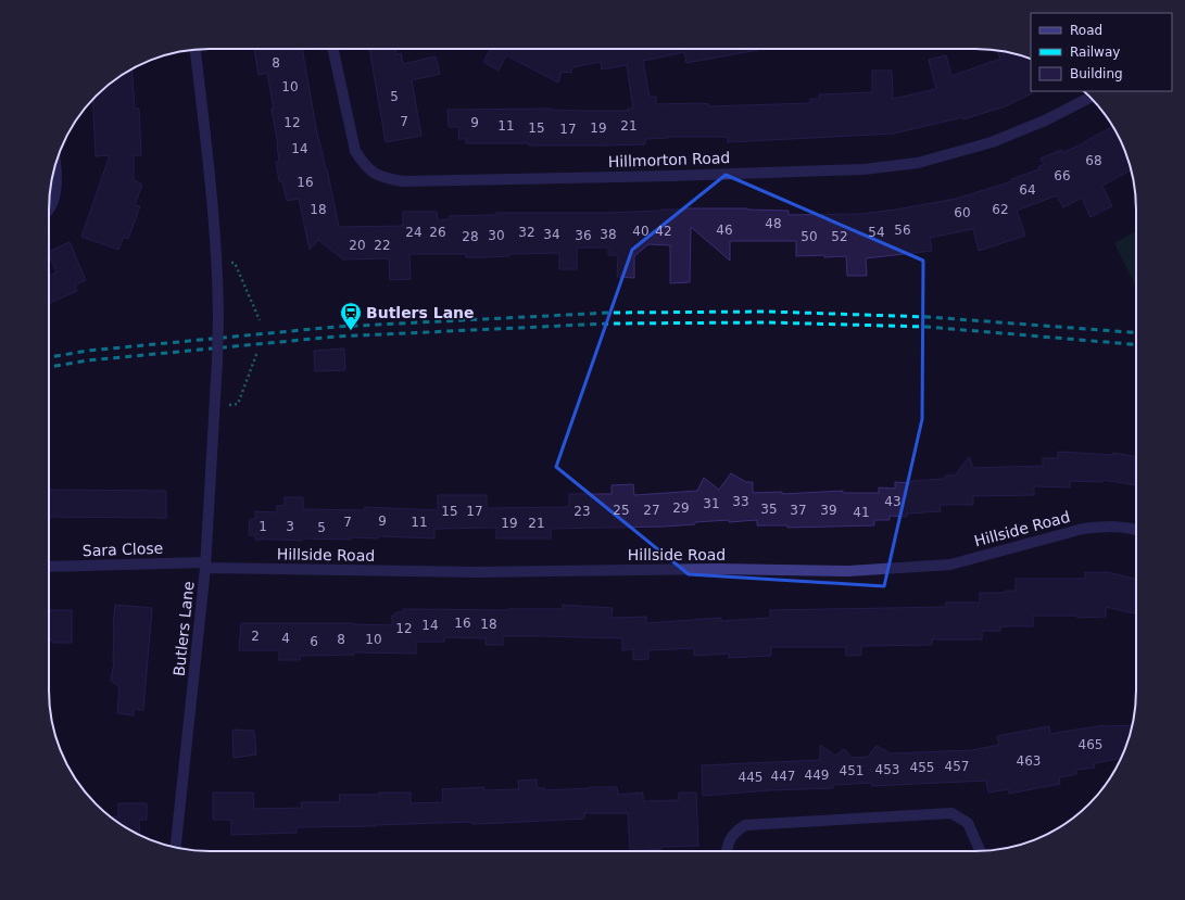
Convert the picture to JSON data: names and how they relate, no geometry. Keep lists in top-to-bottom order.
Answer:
{
  "streets": {
    "street": [
      "Hillmorton Road",
      "Hillside Road",
      "Sara Close",
      "Butlers Lane"
    ]
  },
  "crossings": [
    ["Hillside Road", "Sara Close"],
    ["Hillside Road", "Butlers Lane"],
    ["Sara Close", "Butlers Lane"]
  ],
  "places": {
    "station": ["Butlers Lane"]
  },
  "house_numbers": [
    "8",
    "10",
    "5",
    "7",
    "12",
    "9",
    "11",
    "21",
    "15",
    "19",
    "17",
    "14",
    "68",
    "66",
    "16",
    "64",
    "18",
    "62",
    "60",
    "48",
    "46",
    "56",
    "40",
    "42",
    "24",
    "26",
    "32",
    "54",
    "34",
    "38",
    "30",
    "36",
    "28",
    "50",
    "52",
    "20",
    "22",
    "33",
    "43",
    "31",
    "29",
    "35",
    "25",
    "27",
    "37",
    "39",
    "15",
    "17",
    "23",
    "41",
    "9",
    "7",
    "11",
    "19",
    "21",
    "1",
    "3",
    "5",
    "16",
    "18",
    "14",
    "12",
    "2",
    "4",
    "8",
    "10",
    "6",
    "465",
    "463",
    "457",
    "455",
    "453",
    "451",
    "449",
    "447",
    "445"
  ],
  "legend": ["Road", "Railway", "Building"]
}
